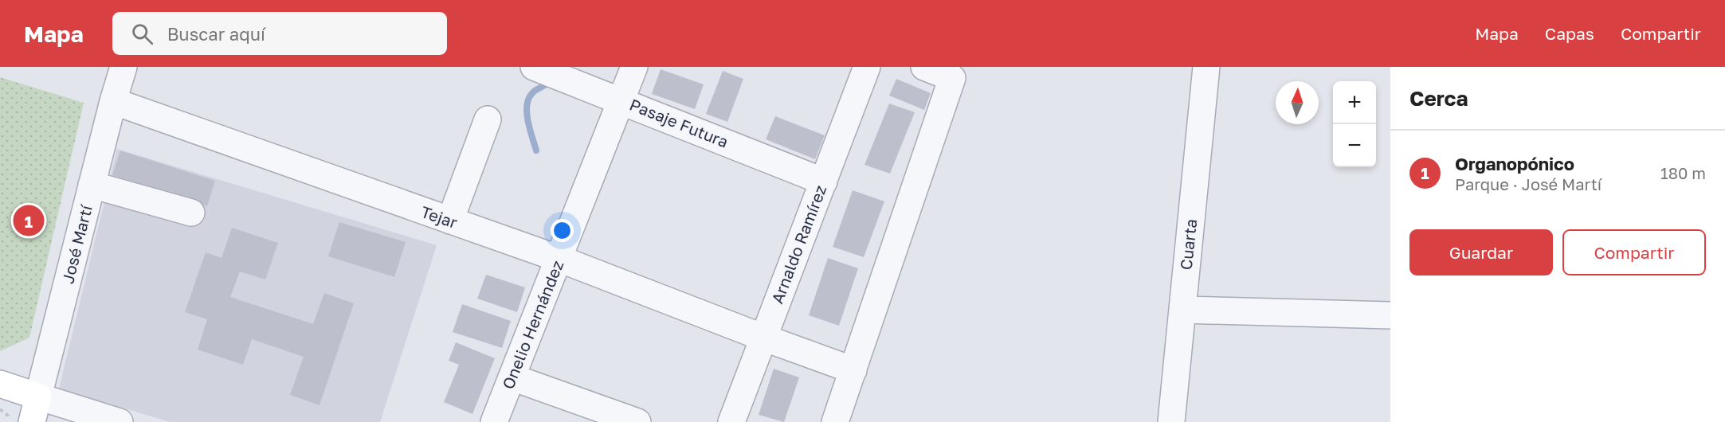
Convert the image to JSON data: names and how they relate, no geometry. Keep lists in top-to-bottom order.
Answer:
{
  "streets": {
    "main road": ["José Martí"],
    "street": [
      "Pasaje Futura",
      "Tejar",
      "Arnaldo Ramírez",
      "Cuarta",
      "Onelio Hernández"
    ]
  },
  "crossings": [
    ["Pasaje Futura", "Arnaldo Ramírez"],
    ["Pasaje Futura", "Onelio Hernández"],
    ["Tejar", "José Martí"],
    ["Tejar", "Arnaldo Ramírez"],
    ["Tejar", "Onelio Hernández"]
  ],
  "north": "top",
  "page": {
    "header": "Mapa",
    "search": "Buscar aquí",
    "nav": ["Mapa", "Capas", "Compartir"],
    "heading": "Cerca",
    "map_buttons": ["+", "−"],
    "list": [
      {
        "mark": "1",
        "name": "Organopónico",
        "note": "Parque · José Martí",
        "value": "180 m"
      }
    ],
    "pins": "1",
    "buttons": ["Guardar", "Compartir"]
  }
}
